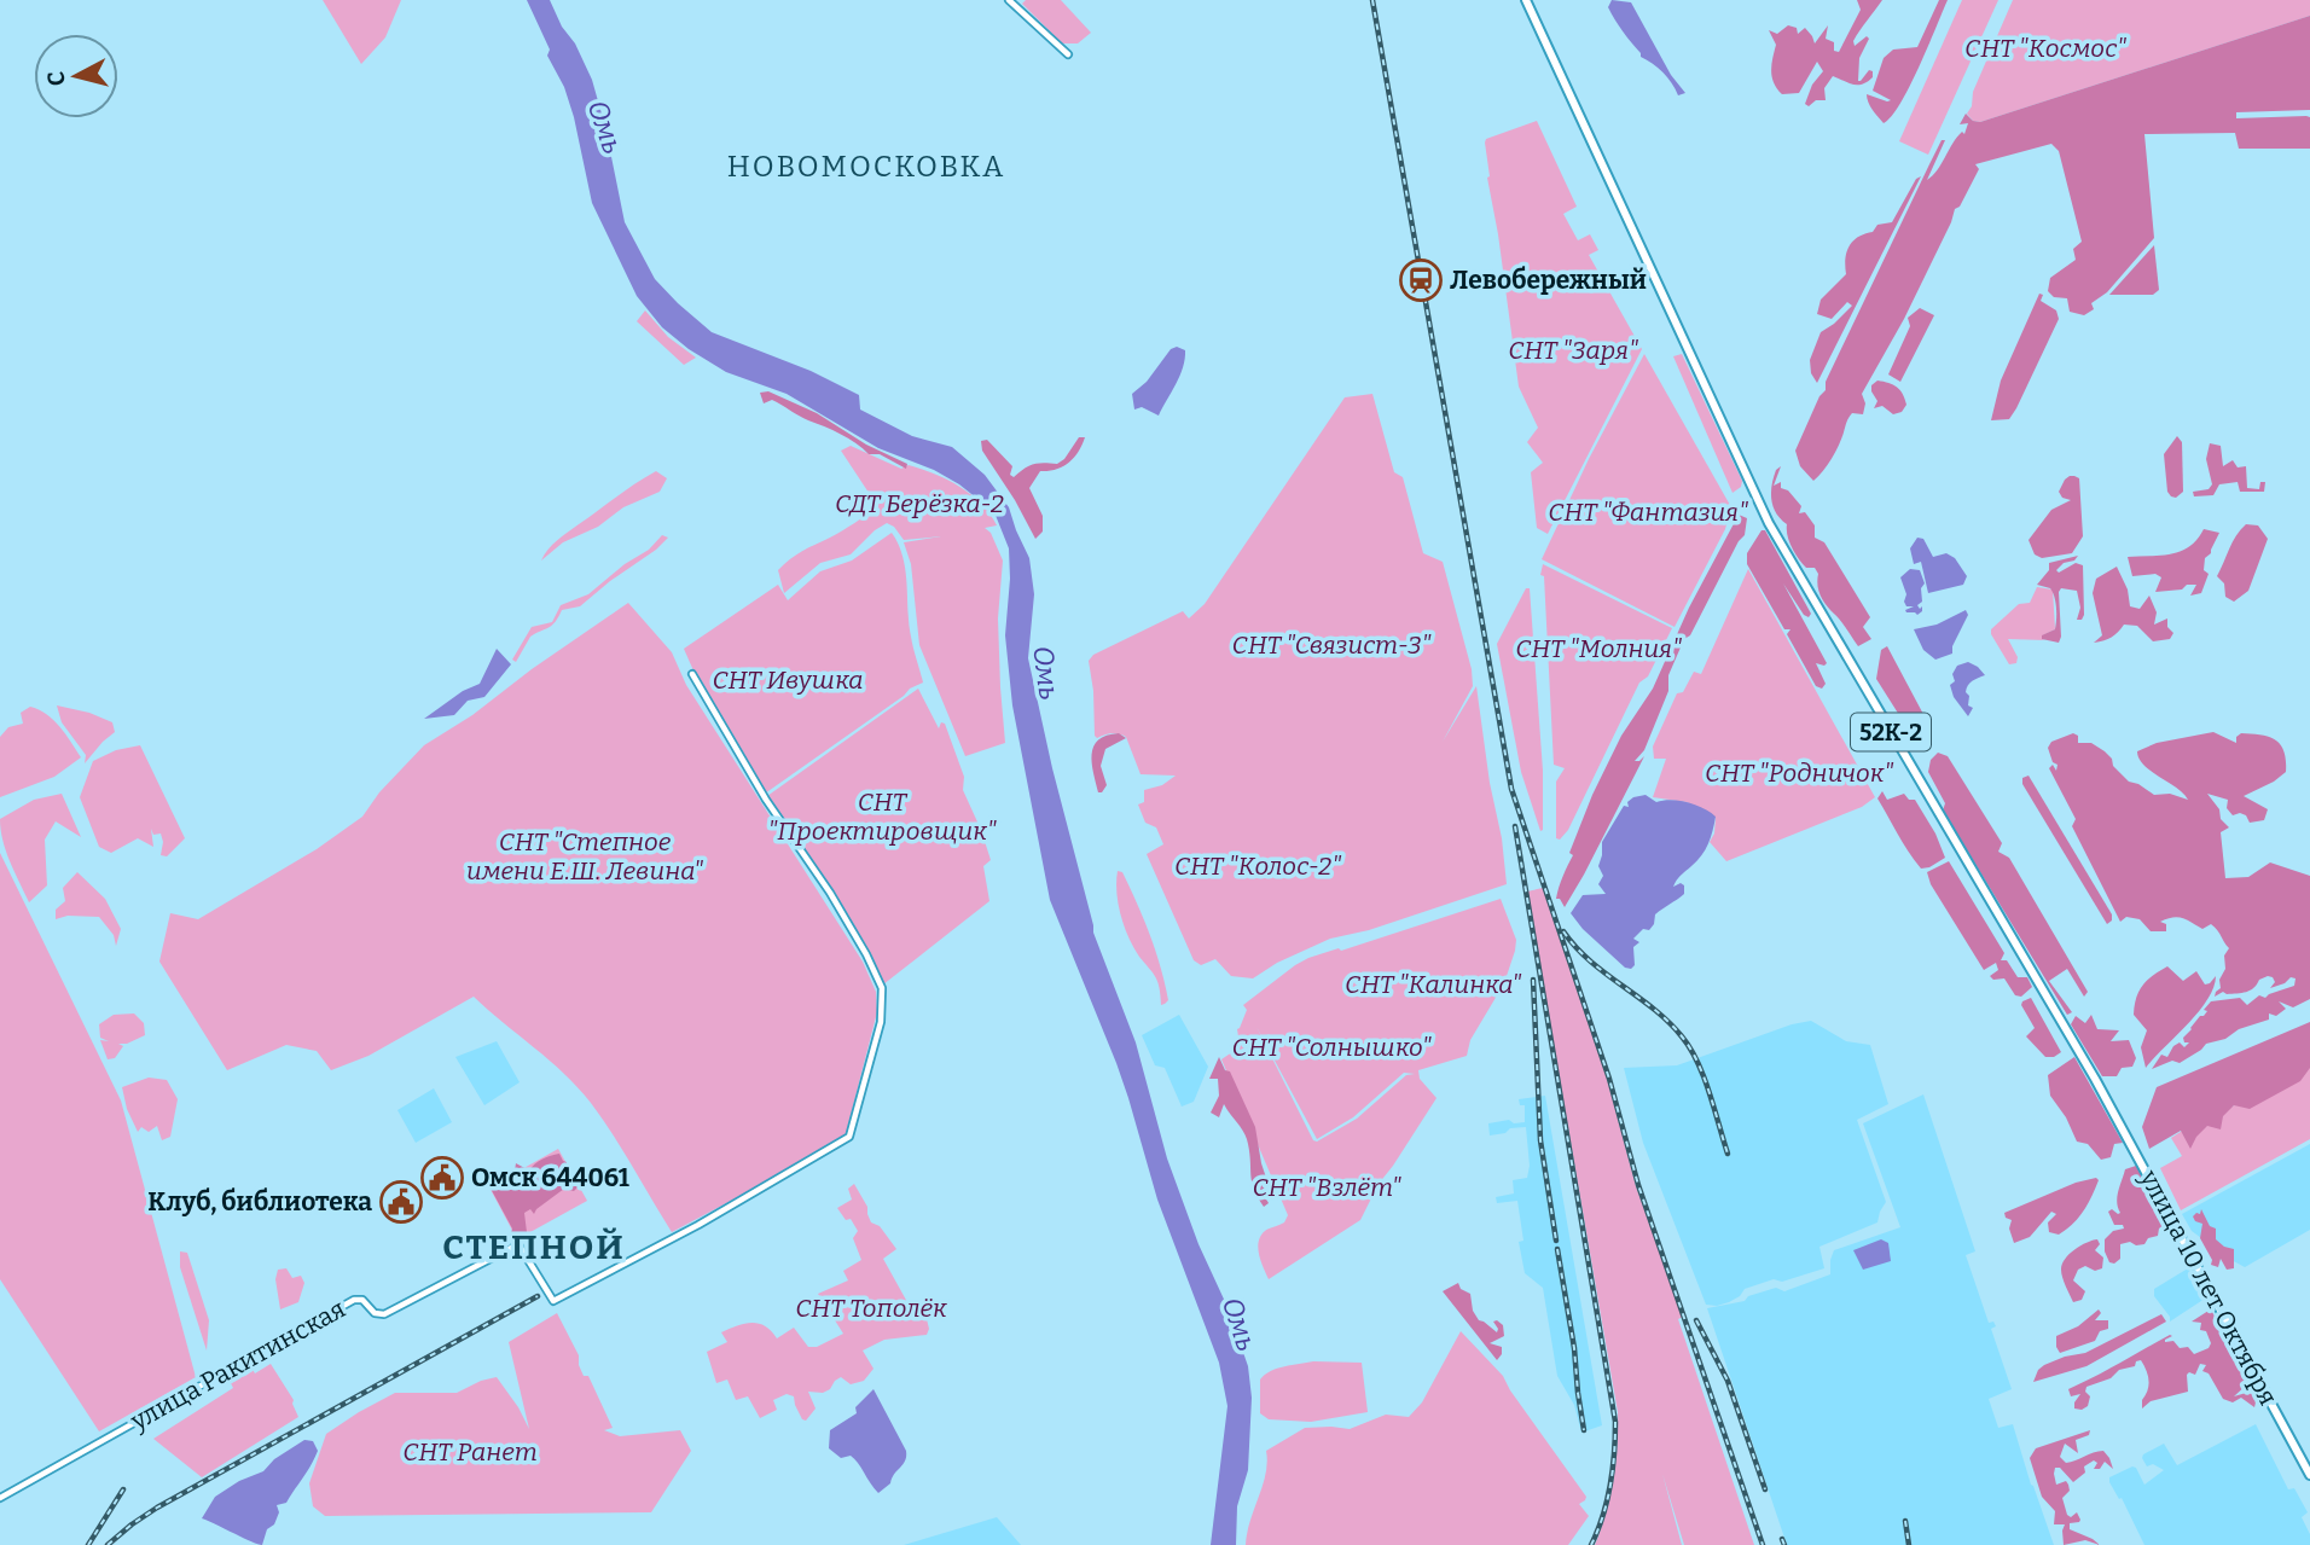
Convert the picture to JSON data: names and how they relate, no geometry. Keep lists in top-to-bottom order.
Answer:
{
  "streets": {
    "main road": ["52К-2", "улица 10 лет Октября"],
    "street": ["улица Ракитинская"]
  },
  "districts": ["НОВОМОСКОВКА", "СТЕПНОЙ"],
  "water": ["Омь"],
  "parks": [
    "СНТ \"Космос\"",
    "СНТ \"Заря\"",
    "СДТ Берёзка-2",
    "СНТ \"Фантазия\"",
    "СНТ \"Связист-3\"",
    "СНТ \"Молния\"",
    "СНТ Ивушка",
    "СНТ \"Родничок\"",
    "СНТ \"Проектировщик\"",
    "СНТ \"Степное имени Е.Ш. Левина\"",
    "СНТ \"Колос-2\"",
    "СНТ \"Калинка\"",
    "СНТ \"Солнышко\"",
    "СНТ \"Взлёт\"",
    "СНТ Тополёк",
    "СНТ Ранет"
  ],
  "places": {
    "station": ["Левобережный"],
    "public building": ["Омск 644061", "Клуб, библиотека"]
  },
  "north": "left"
}
